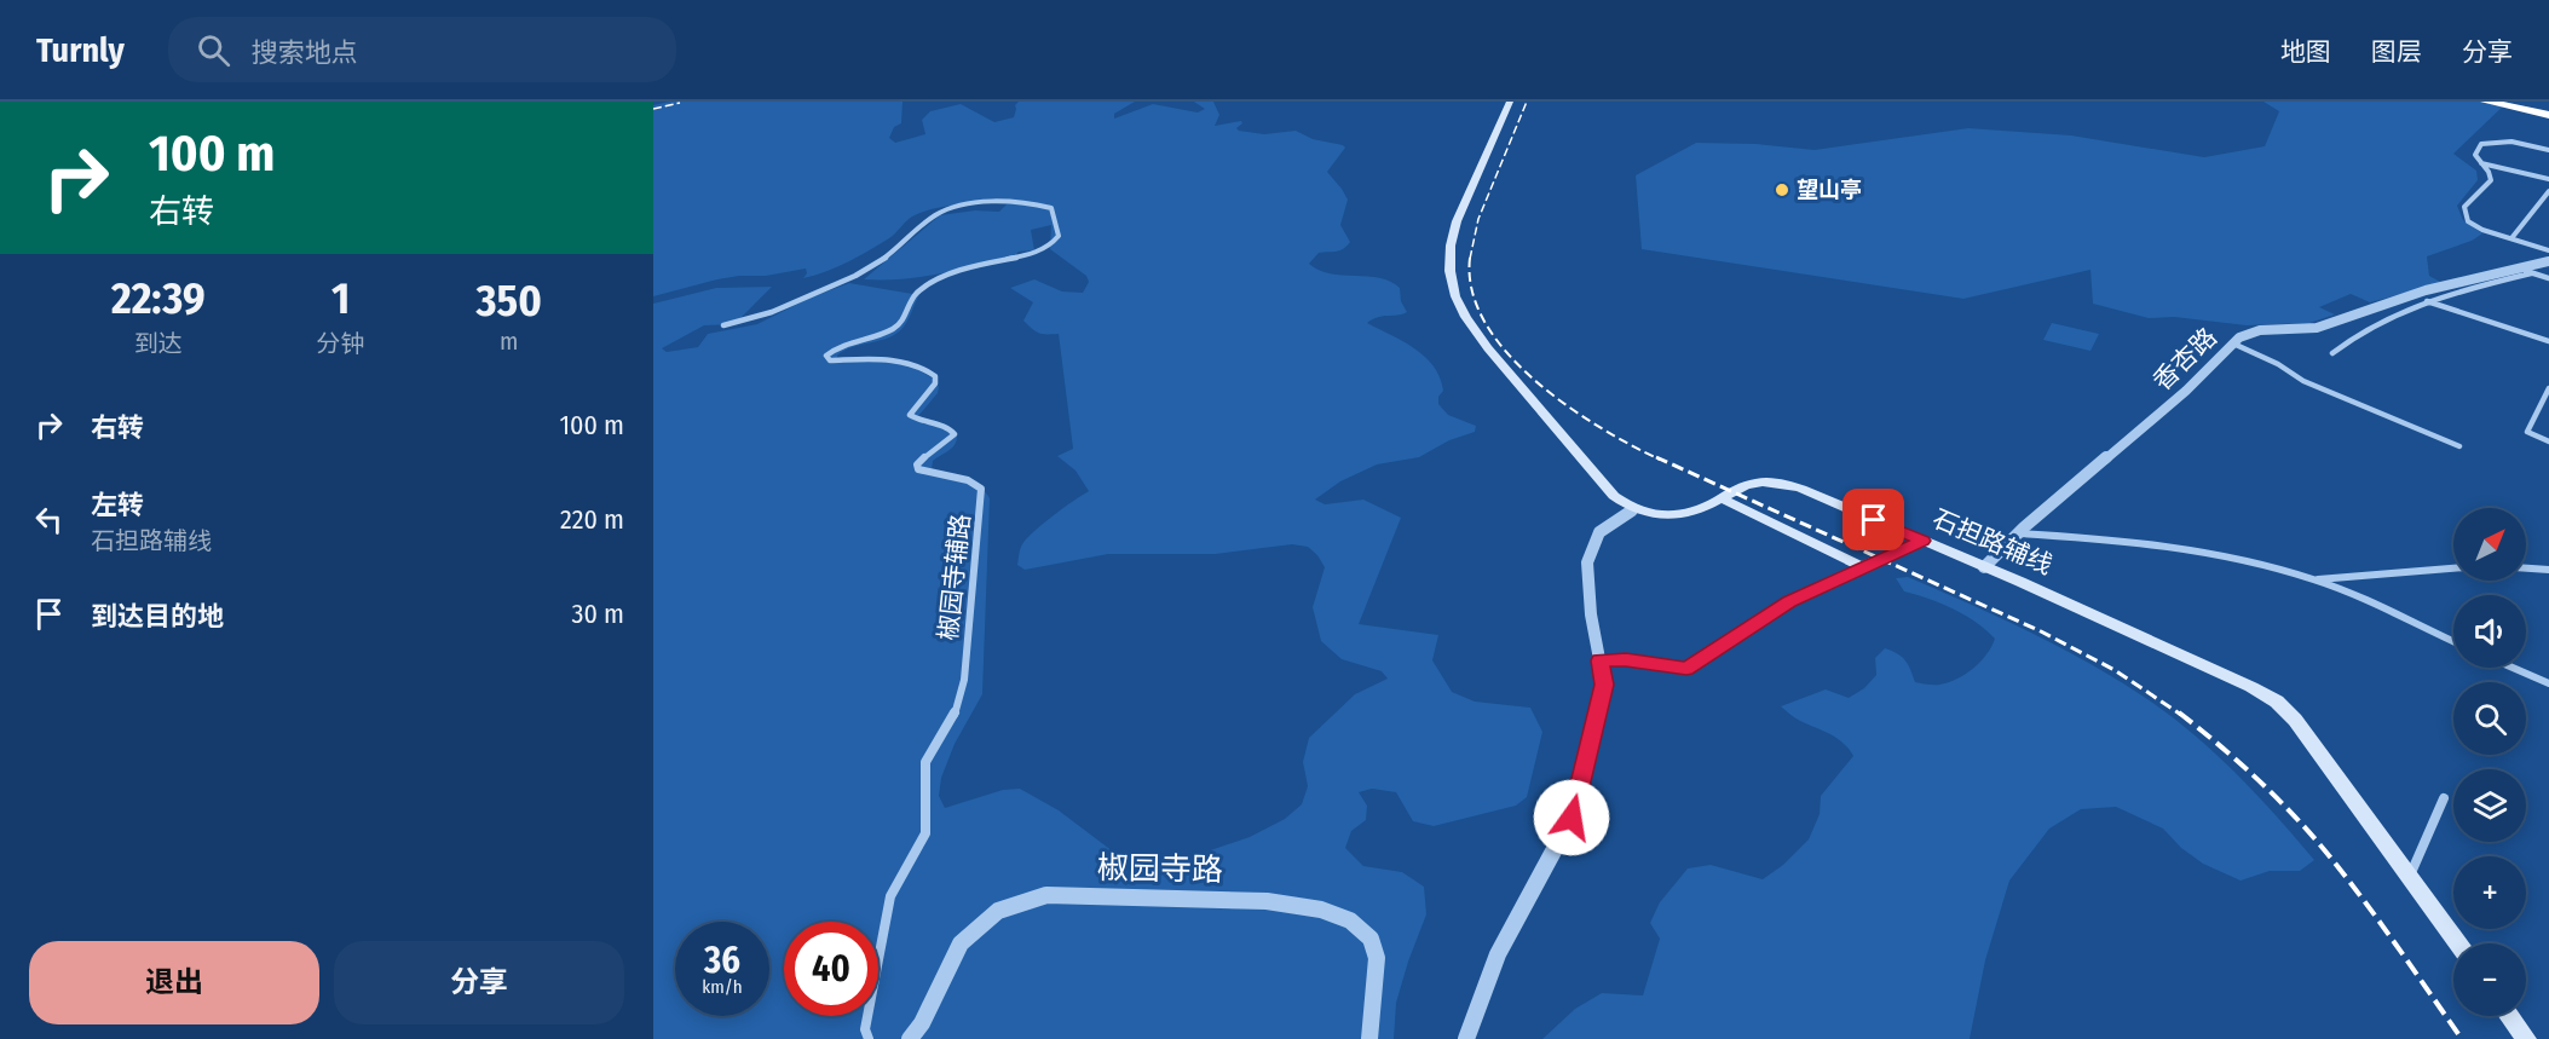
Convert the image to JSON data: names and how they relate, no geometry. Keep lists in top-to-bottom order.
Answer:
{
  "streets": {
    "main road": ["石担路辅线"],
    "street": ["香杏路", "椒园寺辅路", "椒园寺路"]
  },
  "crossings": [
    ["香杏路", "石担路辅线"]
  ],
  "places": ["望山亭"],
  "north": "top right",
  "page": {
    "header": "Turnly",
    "search": "搜索地点",
    "nav": ["地图", "图层", "分享"],
    "turn": ["100 m", "右转"],
    "eta": [
      "22:39",
      "到达",
      "1",
      "分钟",
      "350",
      "m"
    ],
    "list": [
      {
        "name": "右转",
        "value": "100 m"
      },
      {
        "name": "左转",
        "note": "石担路辅线",
        "value": "220 m"
      },
      {
        "name": "到达目的地",
        "value": "30 m"
      }
    ],
    "map_buttons": ["+", "−"],
    "speed": "36 km/h",
    "limit": "40",
    "buttons": ["退出", "分享"]
  }
}
